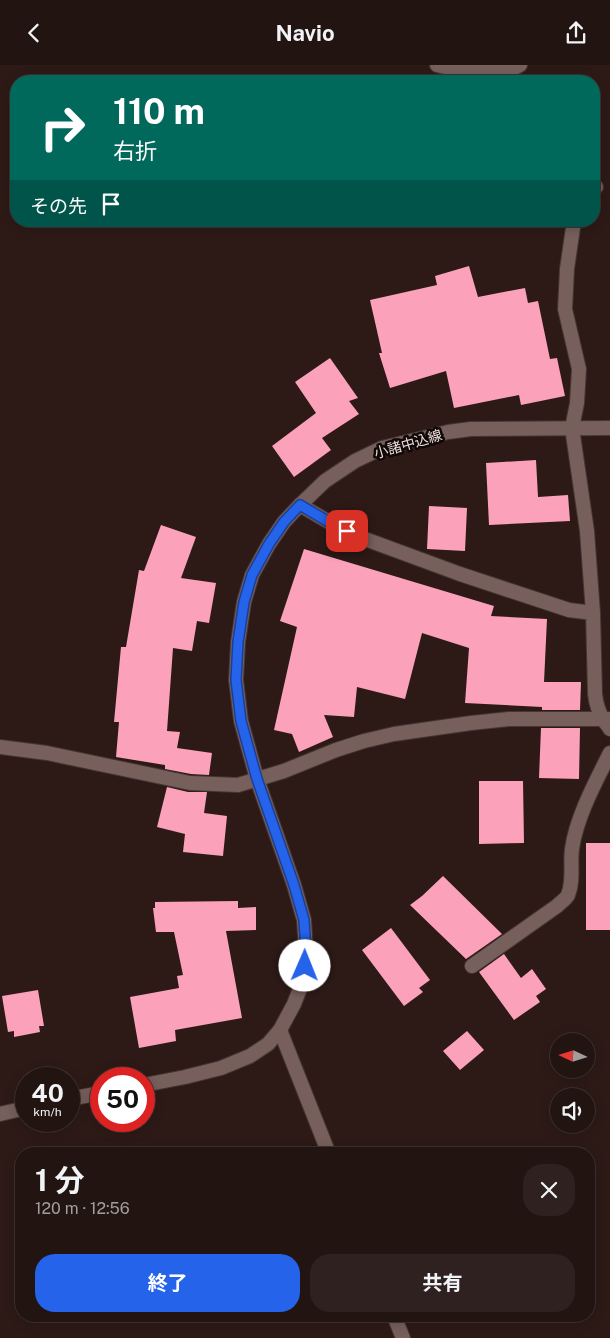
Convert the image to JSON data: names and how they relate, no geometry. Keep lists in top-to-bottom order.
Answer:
{
  "streets": {
    "main road": ["小諸中込線"]
  },
  "north": "left",
  "page": {
    "header": "Navio",
    "turn": ["110 m", "右折"],
    "then": "その先",
    "speed": "40 km/h",
    "limit": "50",
    "heading": ["1 分", "120 m · 12:56"],
    "buttons": ["終了", "共有"]
  }
}
